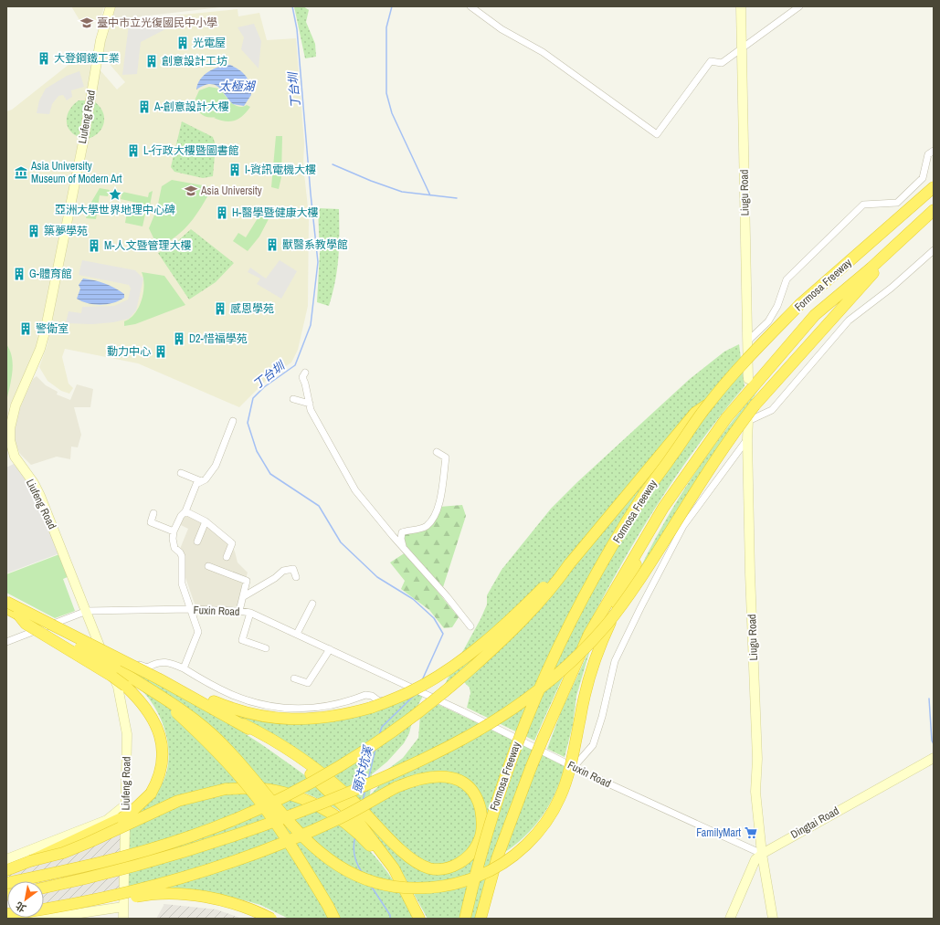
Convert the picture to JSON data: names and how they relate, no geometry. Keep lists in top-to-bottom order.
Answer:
{
  "streets": {
    "highway": ["Formosa Freeway"],
    "street": [
      "Liufeng Road",
      "Liugu Road",
      "Fuxin Road",
      "Dingtai Road"
    ]
  },
  "crossings": [
    ["Liufeng Road", "Fuxin Road"],
    ["Liugu Road", "Fuxin Road"],
    ["Liugu Road", "Dingtai Road"],
    ["Fuxin Road", "Dingtai Road"]
  ],
  "water": ["太極湖", "丁台圳", "頭汴坑溪"],
  "places": {
    "school or university": ["臺中市立光復國民中小學", "Asia University"],
    "building": [
      "光電屋",
      "大登鋼鐵工業",
      "創意設計工坊",
      "A-創意設計大樓",
      "L-行政大樓暨圖書館",
      "I-資訊電機大樓",
      "H-醫學暨健康大樓",
      "築夢學苑",
      "獸醫系教學館",
      "M-人文暨管理大樓",
      "G-體育館",
      "感恩學苑",
      "警衛室",
      "D2-惜福學苑",
      "動力中心"
    ],
    "museum": ["Asia University Museum of Modern Art"],
    "place": ["亞洲大學世界地理中心碑"],
    "supermarket": ["FamilyMart"]
  },
  "north": "bottom left"
}
